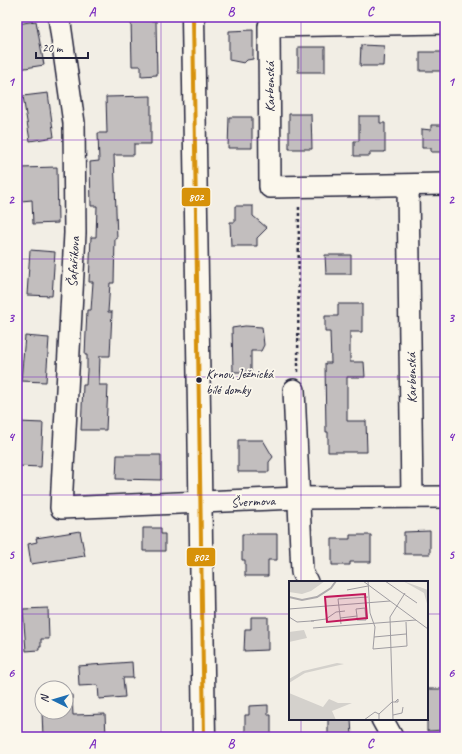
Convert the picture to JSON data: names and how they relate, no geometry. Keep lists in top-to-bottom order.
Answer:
{
  "streets": {
    "street": ["Karbenská", "Šafaříkova", "Švermova"]
  },
  "crossings": [
    ["Karbenská", "Švermova"],
    ["Šafaříkova", "Švermova"]
  ],
  "places": ["Krnov, Ježnická bílé domky"],
  "lines": ["transit line 802"],
  "scale_bar": "20 m",
  "north": "left",
  "grid": {
    "columns": ["A", "B", "C"],
    "rows": [
      "1",
      "2",
      "3",
      "4",
      "5",
      "6"
    ]
  }
}
